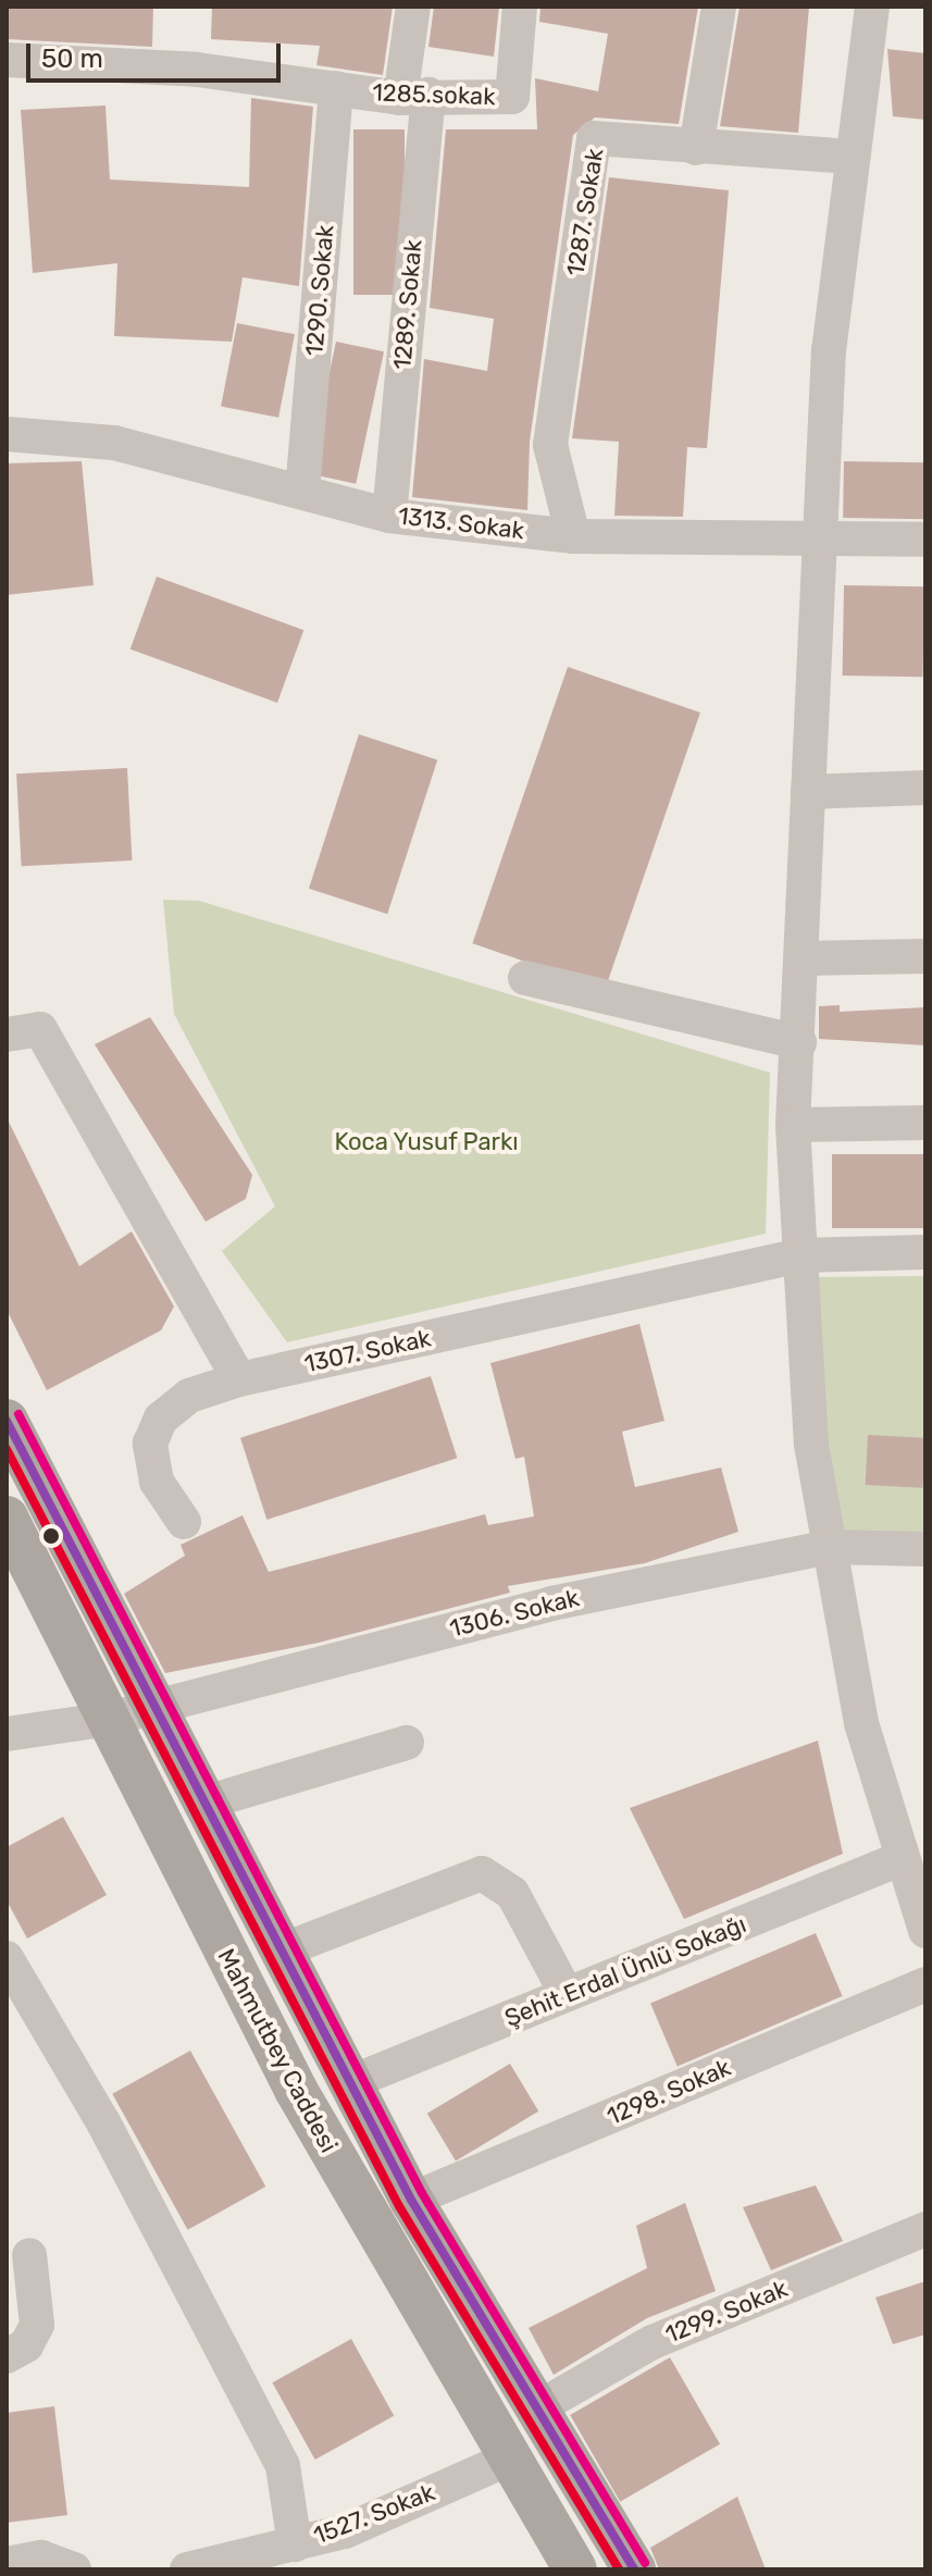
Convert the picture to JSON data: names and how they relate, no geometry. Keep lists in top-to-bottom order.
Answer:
{
  "streets": {
    "main road": ["Mahmutbey Caddesi"],
    "street": [
      "1285.sokak",
      "1287. Sokak",
      "1290. Sokak",
      "1289. Sokak",
      "1313. Sokak",
      "1307. Sokak",
      "1306. Sokak",
      "Şehit Erdal Ünlü Sokağı",
      "1298. Sokak",
      "1299. Sokak",
      "1527. Sokak"
    ]
  },
  "crossings": [
    ["1285.sokak", "1290. Sokak"],
    ["1285.sokak", "1289. Sokak"],
    ["1287. Sokak", "1313. Sokak"],
    ["1290. Sokak", "1313. Sokak"],
    ["1289. Sokak", "1313. Sokak"],
    ["1306. Sokak", "Mahmutbey Caddesi"],
    ["Şehit Erdal Ünlü Sokağı", "Mahmutbey Caddesi"],
    ["Mahmutbey Caddesi", "1298. Sokak"],
    ["Mahmutbey Caddesi", "1299. Sokak"],
    ["Mahmutbey Caddesi", "1527. Sokak"]
  ],
  "parks": ["Koca Yusuf Parkı"],
  "scale_bar": "50 m"
}
